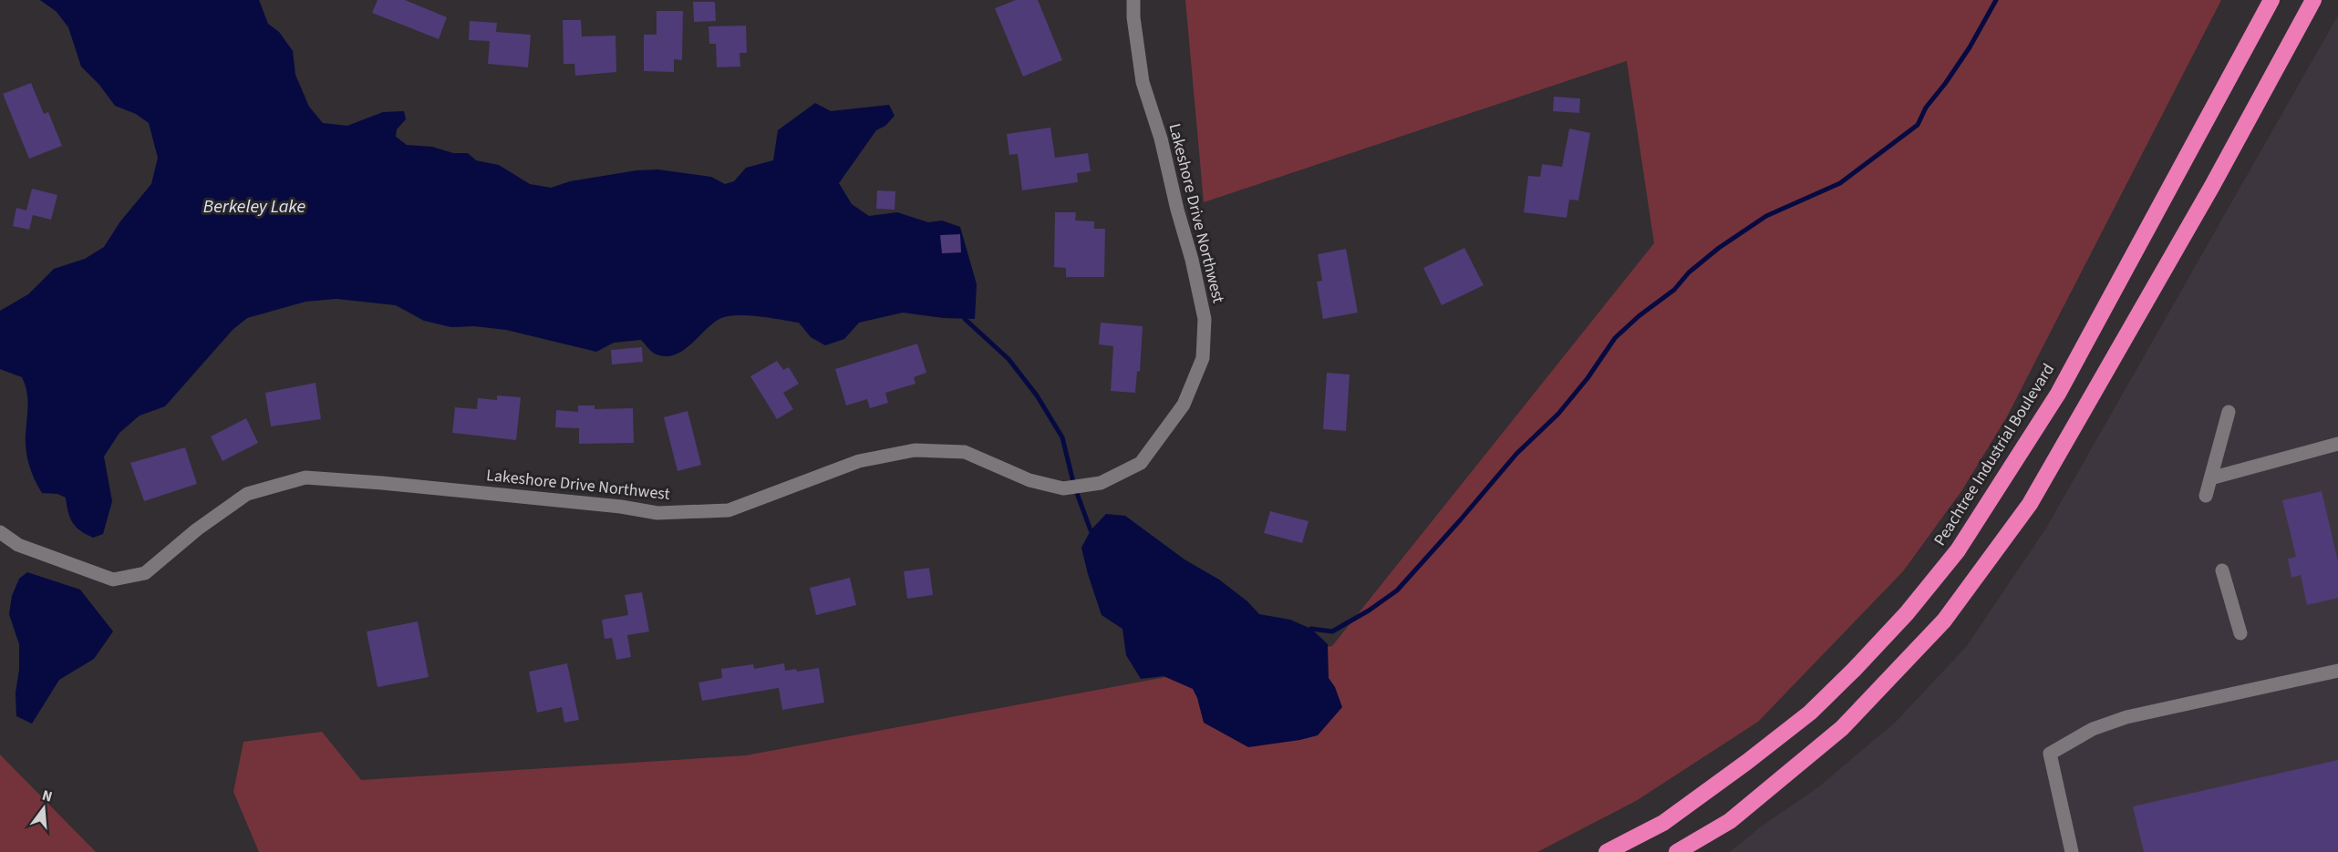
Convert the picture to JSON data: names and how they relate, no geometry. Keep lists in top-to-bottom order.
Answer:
{
  "streets": {
    "highway": ["Peachtree Industrial Boulevard"],
    "street": ["Lakeshore Drive Northwest"]
  },
  "water": ["Berkeley Lake"],
  "north": "top"
}
